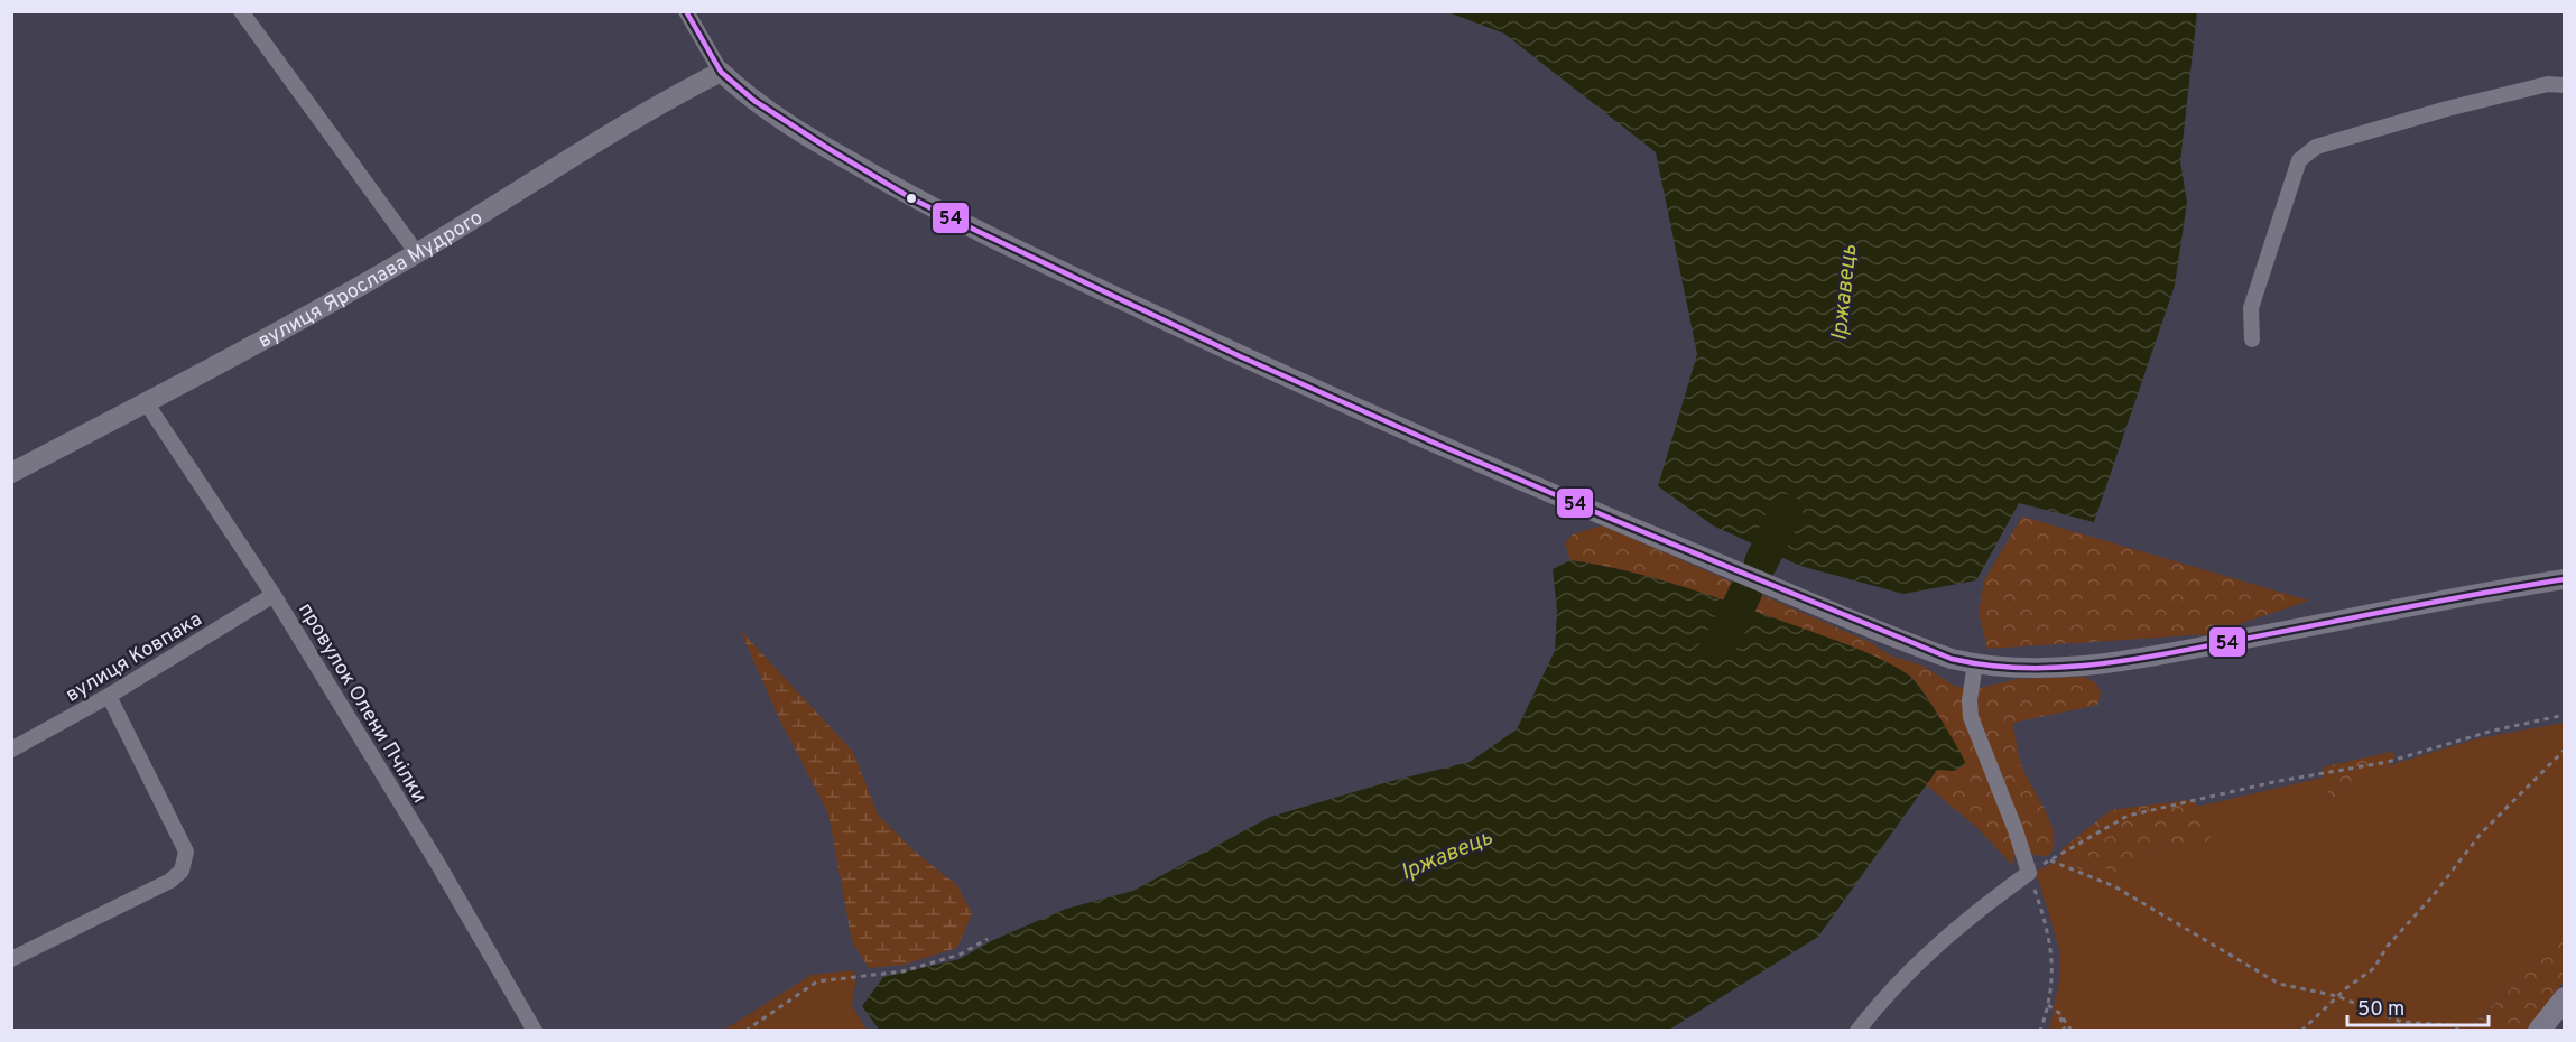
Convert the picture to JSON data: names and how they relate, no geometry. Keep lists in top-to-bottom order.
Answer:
{
  "streets": {
    "street": ["вулиця Ярослава Мудрого", "вулиця Ковпака", "провулок Олени Пчілки"]
  },
  "crossings": [
    ["вулиця Ярослава Мудрого", "провулок Олени Пчілки"],
    ["вулиця Ковпака", "провулок Олени Пчілки"]
  ],
  "water": ["Іржавець"],
  "lines": ["transit line 54"],
  "scale_bar": "50 m"
}
